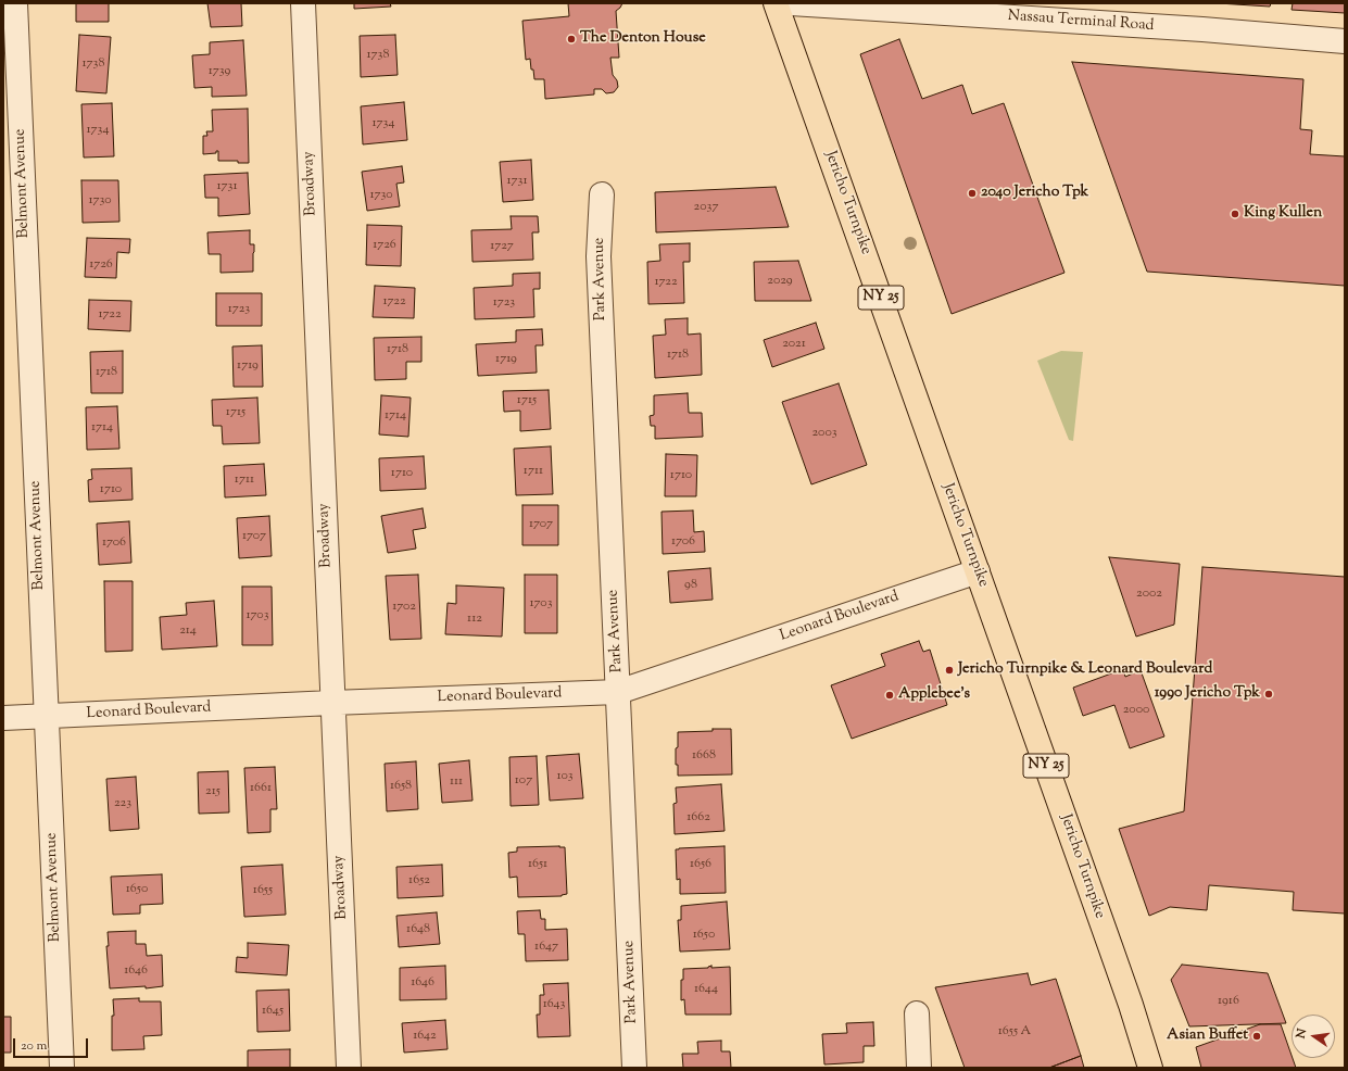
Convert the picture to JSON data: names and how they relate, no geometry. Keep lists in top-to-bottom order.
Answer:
{
  "streets": {
    "main road": ["Jericho Turnpike", "NY 25"],
    "street": [
      "Nassau Terminal Road",
      "Belmont Avenue",
      "Broadway",
      "Park Avenue",
      "Leonard Boulevard"
    ]
  },
  "crossings": [
    ["Belmont Avenue", "Leonard Boulevard"],
    ["Broadway", "Leonard Boulevard"],
    ["Jericho Turnpike", "Leonard Boulevard"],
    ["Park Avenue", "Leonard Boulevard"]
  ],
  "places": [
    "The Denton House",
    "2040 Jericho Tpk",
    "King Kullen",
    "Jericho Turnpike & Leonard Boulevard",
    "1990 Jericho Tpk",
    "Applebee's",
    "Asian Buffet"
  ],
  "house_numbers": [
    "1738",
    "1738",
    "1739",
    "1734",
    "1734",
    "1731",
    "1731",
    "1730",
    "1730",
    "2037",
    "1726",
    "1727",
    "1726",
    "2029",
    "1722",
    "1722",
    "1723",
    "1723",
    "1722",
    "2021",
    "1718",
    "1718",
    "1719",
    "1719",
    "1718",
    "1715",
    "1715",
    "1714",
    "1714",
    "2003",
    "1711",
    "1710",
    "1710",
    "1711",
    "1710",
    "1707",
    "1707",
    "1706",
    "1706",
    "98",
    "2002",
    "1703",
    "1702",
    "1703",
    "112",
    "214",
    "2000",
    "1668",
    "103",
    "107",
    "111",
    "1658",
    "1661",
    "215",
    "223",
    "1662",
    "1651",
    "1656",
    "1652",
    "1650",
    "1655",
    "1648",
    "1650",
    "1647",
    "1646",
    "1646",
    "1644",
    "1916",
    "1643",
    "1645",
    "1655 A",
    "1642"
  ],
  "scale_bar": "20 m",
  "north": "left"
}
